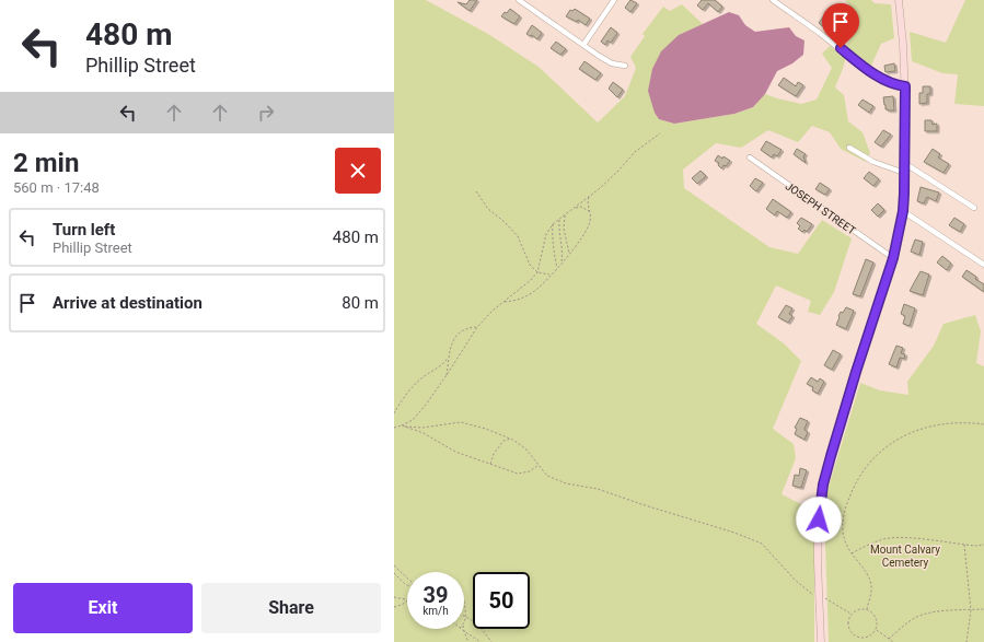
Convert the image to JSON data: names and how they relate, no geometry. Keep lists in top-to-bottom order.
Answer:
{
  "streets": {
    "street": ["JOSEPH STREET"]
  },
  "parks": ["Mount Calvary Cemetery"],
  "page": {
    "turn": ["480 m", "Phillip Street"],
    "heading": ["2 min", "560 m · 17:48"],
    "list": [
      {
        "name": "Turn left",
        "note": "Phillip Street",
        "value": "480 m"
      },
      {
        "name": "Arrive at destination",
        "value": "80 m"
      }
    ],
    "speed": "39 km/h",
    "limit": "50",
    "buttons": ["Exit", "Share"]
  }
}
